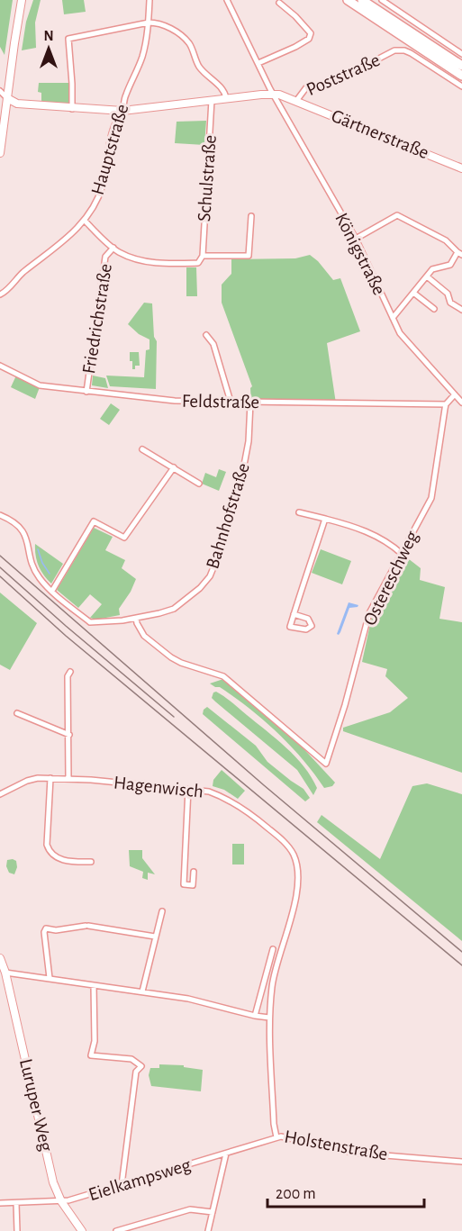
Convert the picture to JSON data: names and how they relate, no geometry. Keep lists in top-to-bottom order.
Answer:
{
  "streets": {
    "street": [
      "Poststraße",
      "Gärtnerstraße",
      "Hauptstraße",
      "Schulstraße",
      "Königstraße",
      "Friedrichstraße",
      "Feldstraße",
      "Bahnhofstraße",
      "Ostereschweg",
      "Hagenwisch",
      "Luruper Weg",
      "Holstenstraße",
      "Eielkampsweg"
    ]
  },
  "crossings": [
    ["Poststraße", "Gärtnerstraße"],
    ["Poststraße", "Hauptstraße"],
    ["Poststraße", "Schulstraße"],
    ["Poststraße", "Königstraße"],
    ["Friedrichstraße", "Feldstraße"],
    ["Feldstraße", "Bahnhofstraße"],
    ["Feldstraße", "Ostereschweg"],
    ["Bahnhofstraße", "Ostereschweg"],
    ["Hagenwisch", "Holstenstraße"],
    ["Luruper Weg", "Eielkampsweg"],
    ["Holstenstraße", "Eielkampsweg"]
  ],
  "scale_bar": "200 m",
  "north": "top"
}
